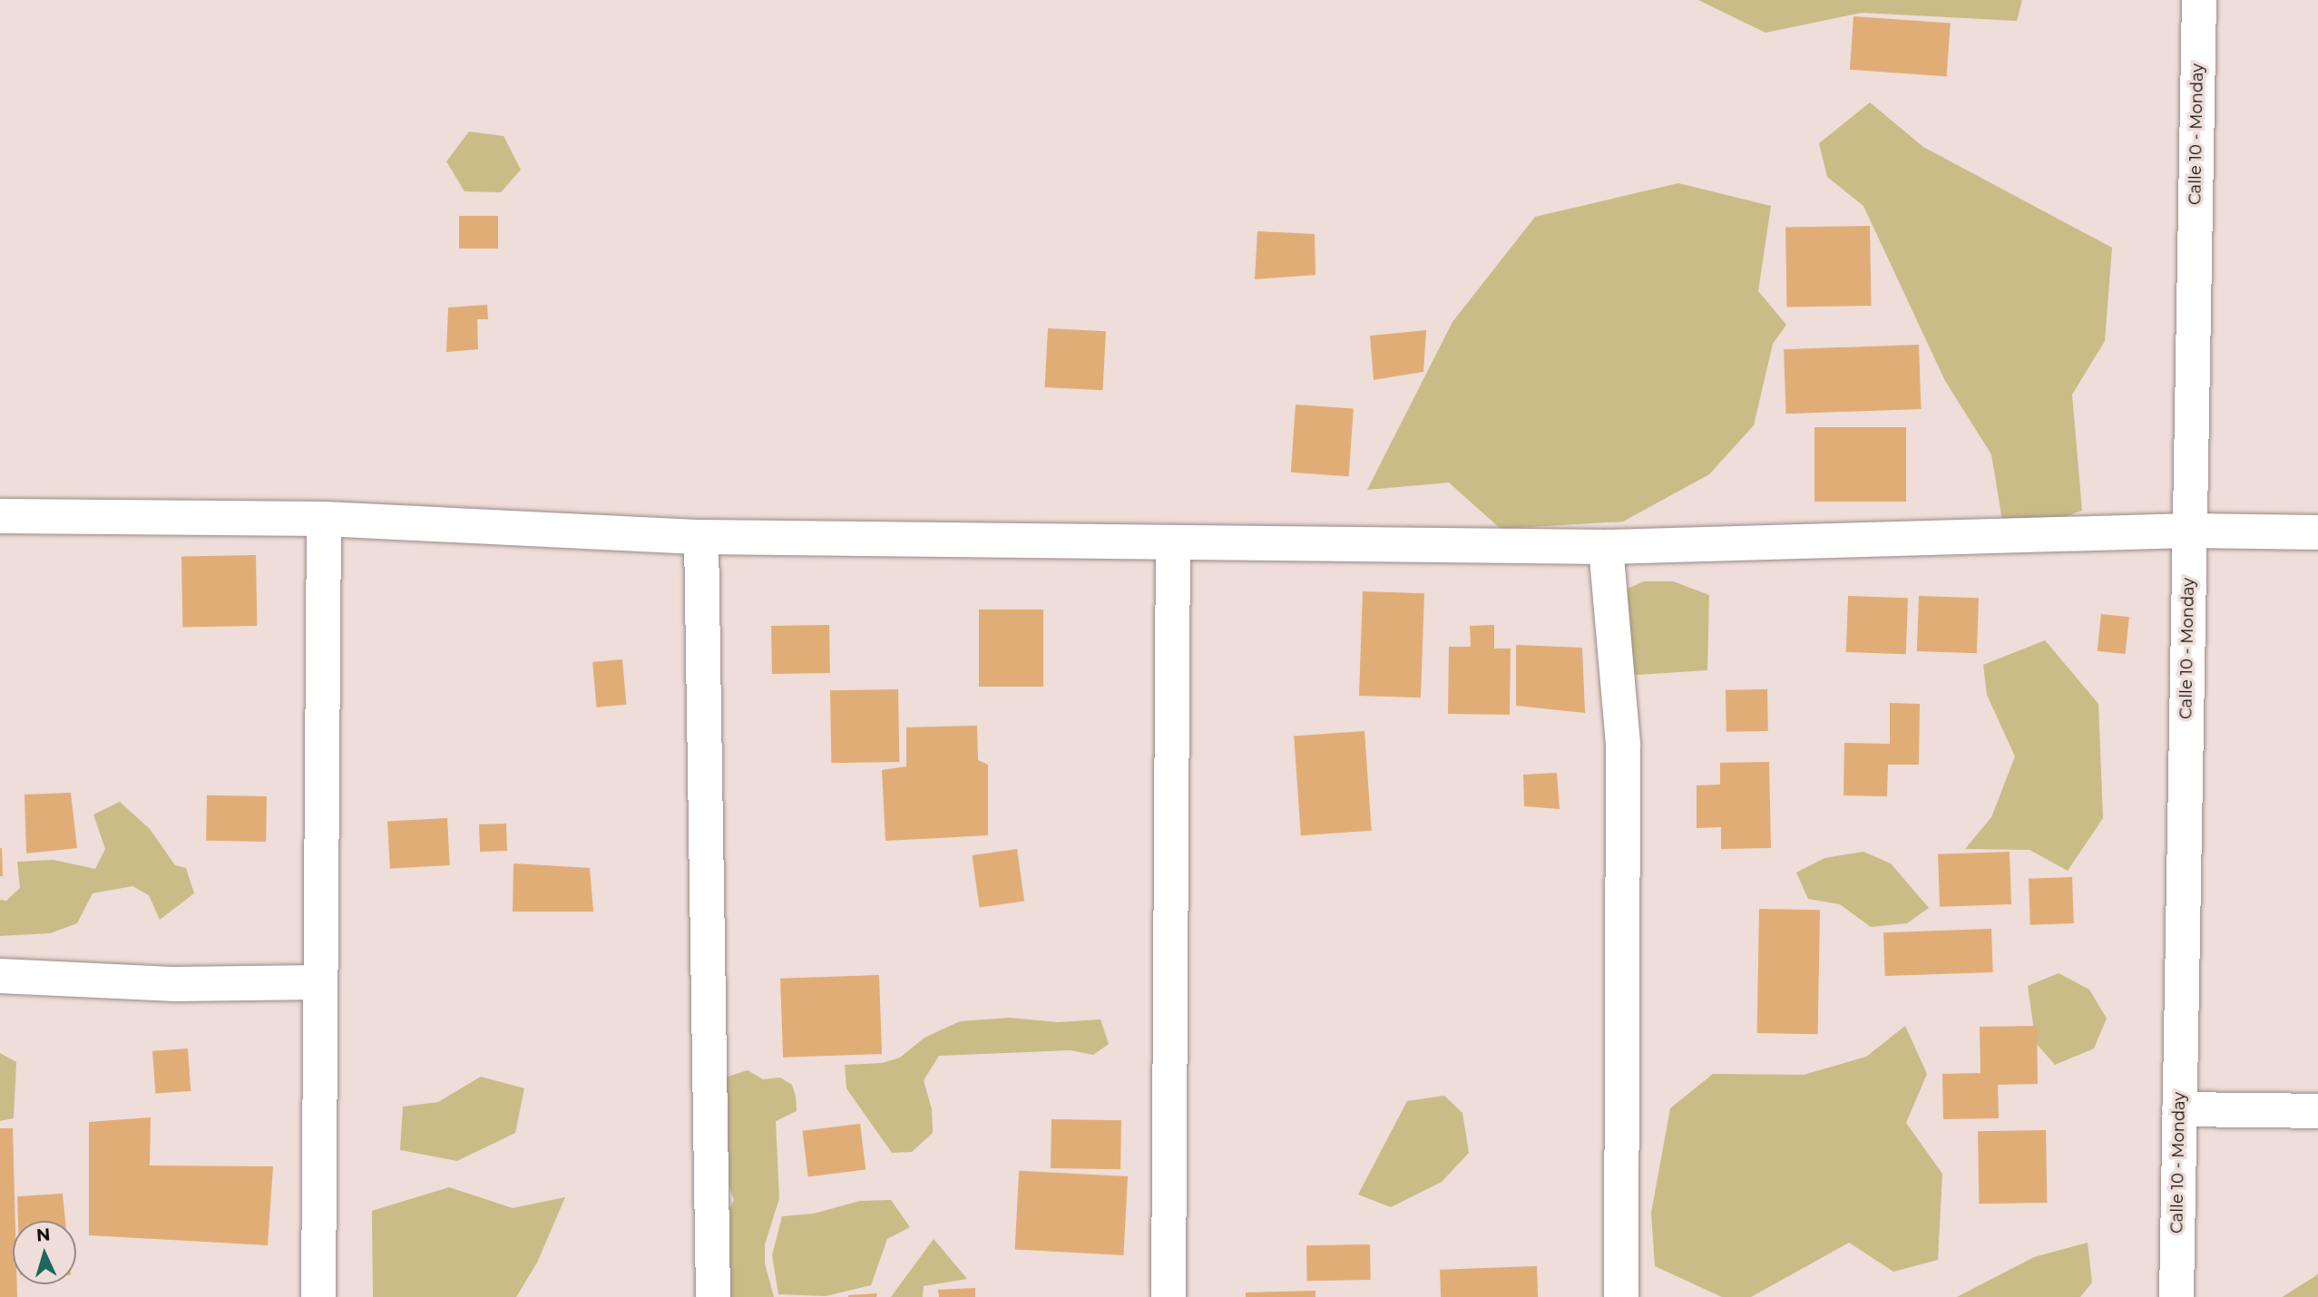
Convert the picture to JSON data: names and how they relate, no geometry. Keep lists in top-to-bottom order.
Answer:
{
  "streets": {
    "street": ["Calle 10 - Monday"]
  },
  "north": "top"
}
